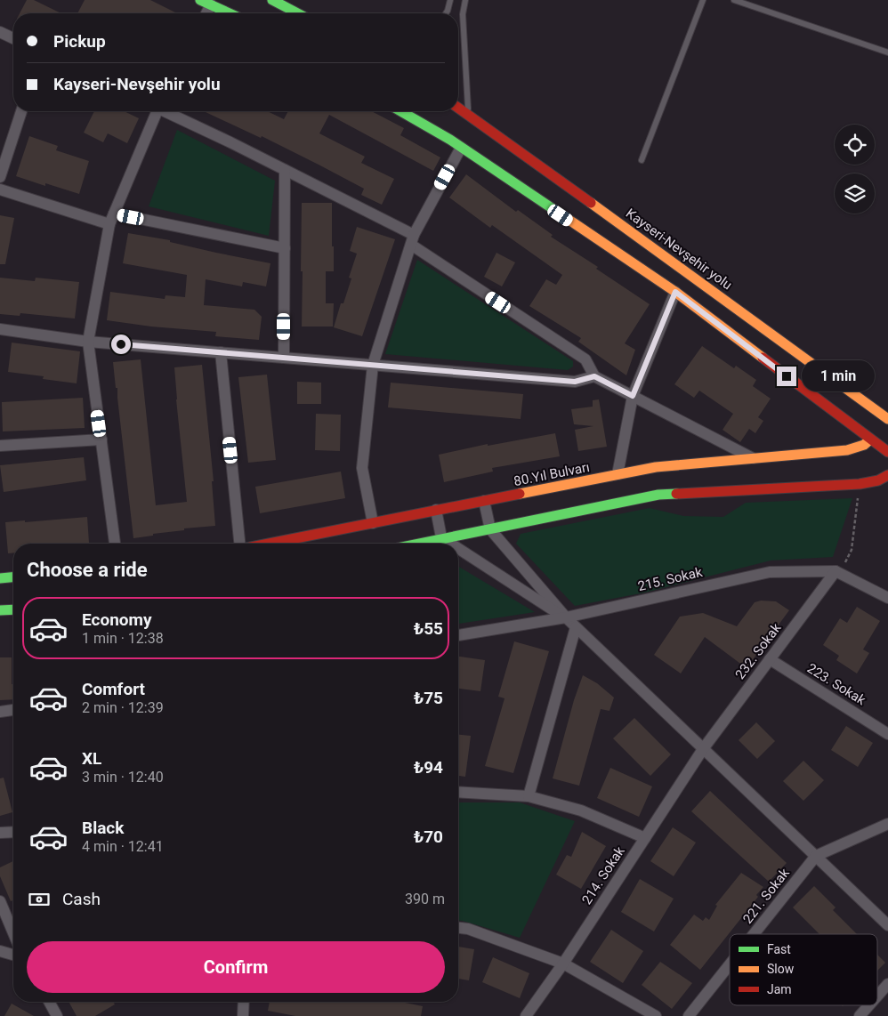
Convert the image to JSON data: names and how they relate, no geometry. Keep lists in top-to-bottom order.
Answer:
{
  "streets": {
    "main road": ["Kayseri-Nevşehir yolu", "80.Yıl Bulvarı"],
    "street": [
      "215. Sokak",
      "232. Sokak",
      "223. Sokak",
      "214. Sokak",
      "221. Sokak"
    ]
  },
  "crossings": [
    ["215. Sokak", "232. Sokak"],
    ["232. Sokak", "223. Sokak"],
    ["232. Sokak", "214. Sokak"]
  ],
  "legend": ["Fast", "Slow", "Jam"],
  "page": {
    "banner": ["Pickup", "Kayseri-Nevşehir yolu"],
    "bubble": "1 min",
    "heading": "Choose a ride",
    "list": [
      {
        "name": "Economy",
        "note": "1 min · 12:38",
        "value": "₺55"
      },
      {
        "name": "Comfort",
        "note": "2 min · 12:39",
        "value": "₺75"
      },
      {
        "name": "XL",
        "note": "3 min · 12:40",
        "value": "₺94"
      },
      {
        "name": "Black",
        "note": "4 min · 12:41",
        "value": "₺70"
      }
    ],
    "pay": ["Cash", "390 m"],
    "buttons": "Confirm"
  }
}
